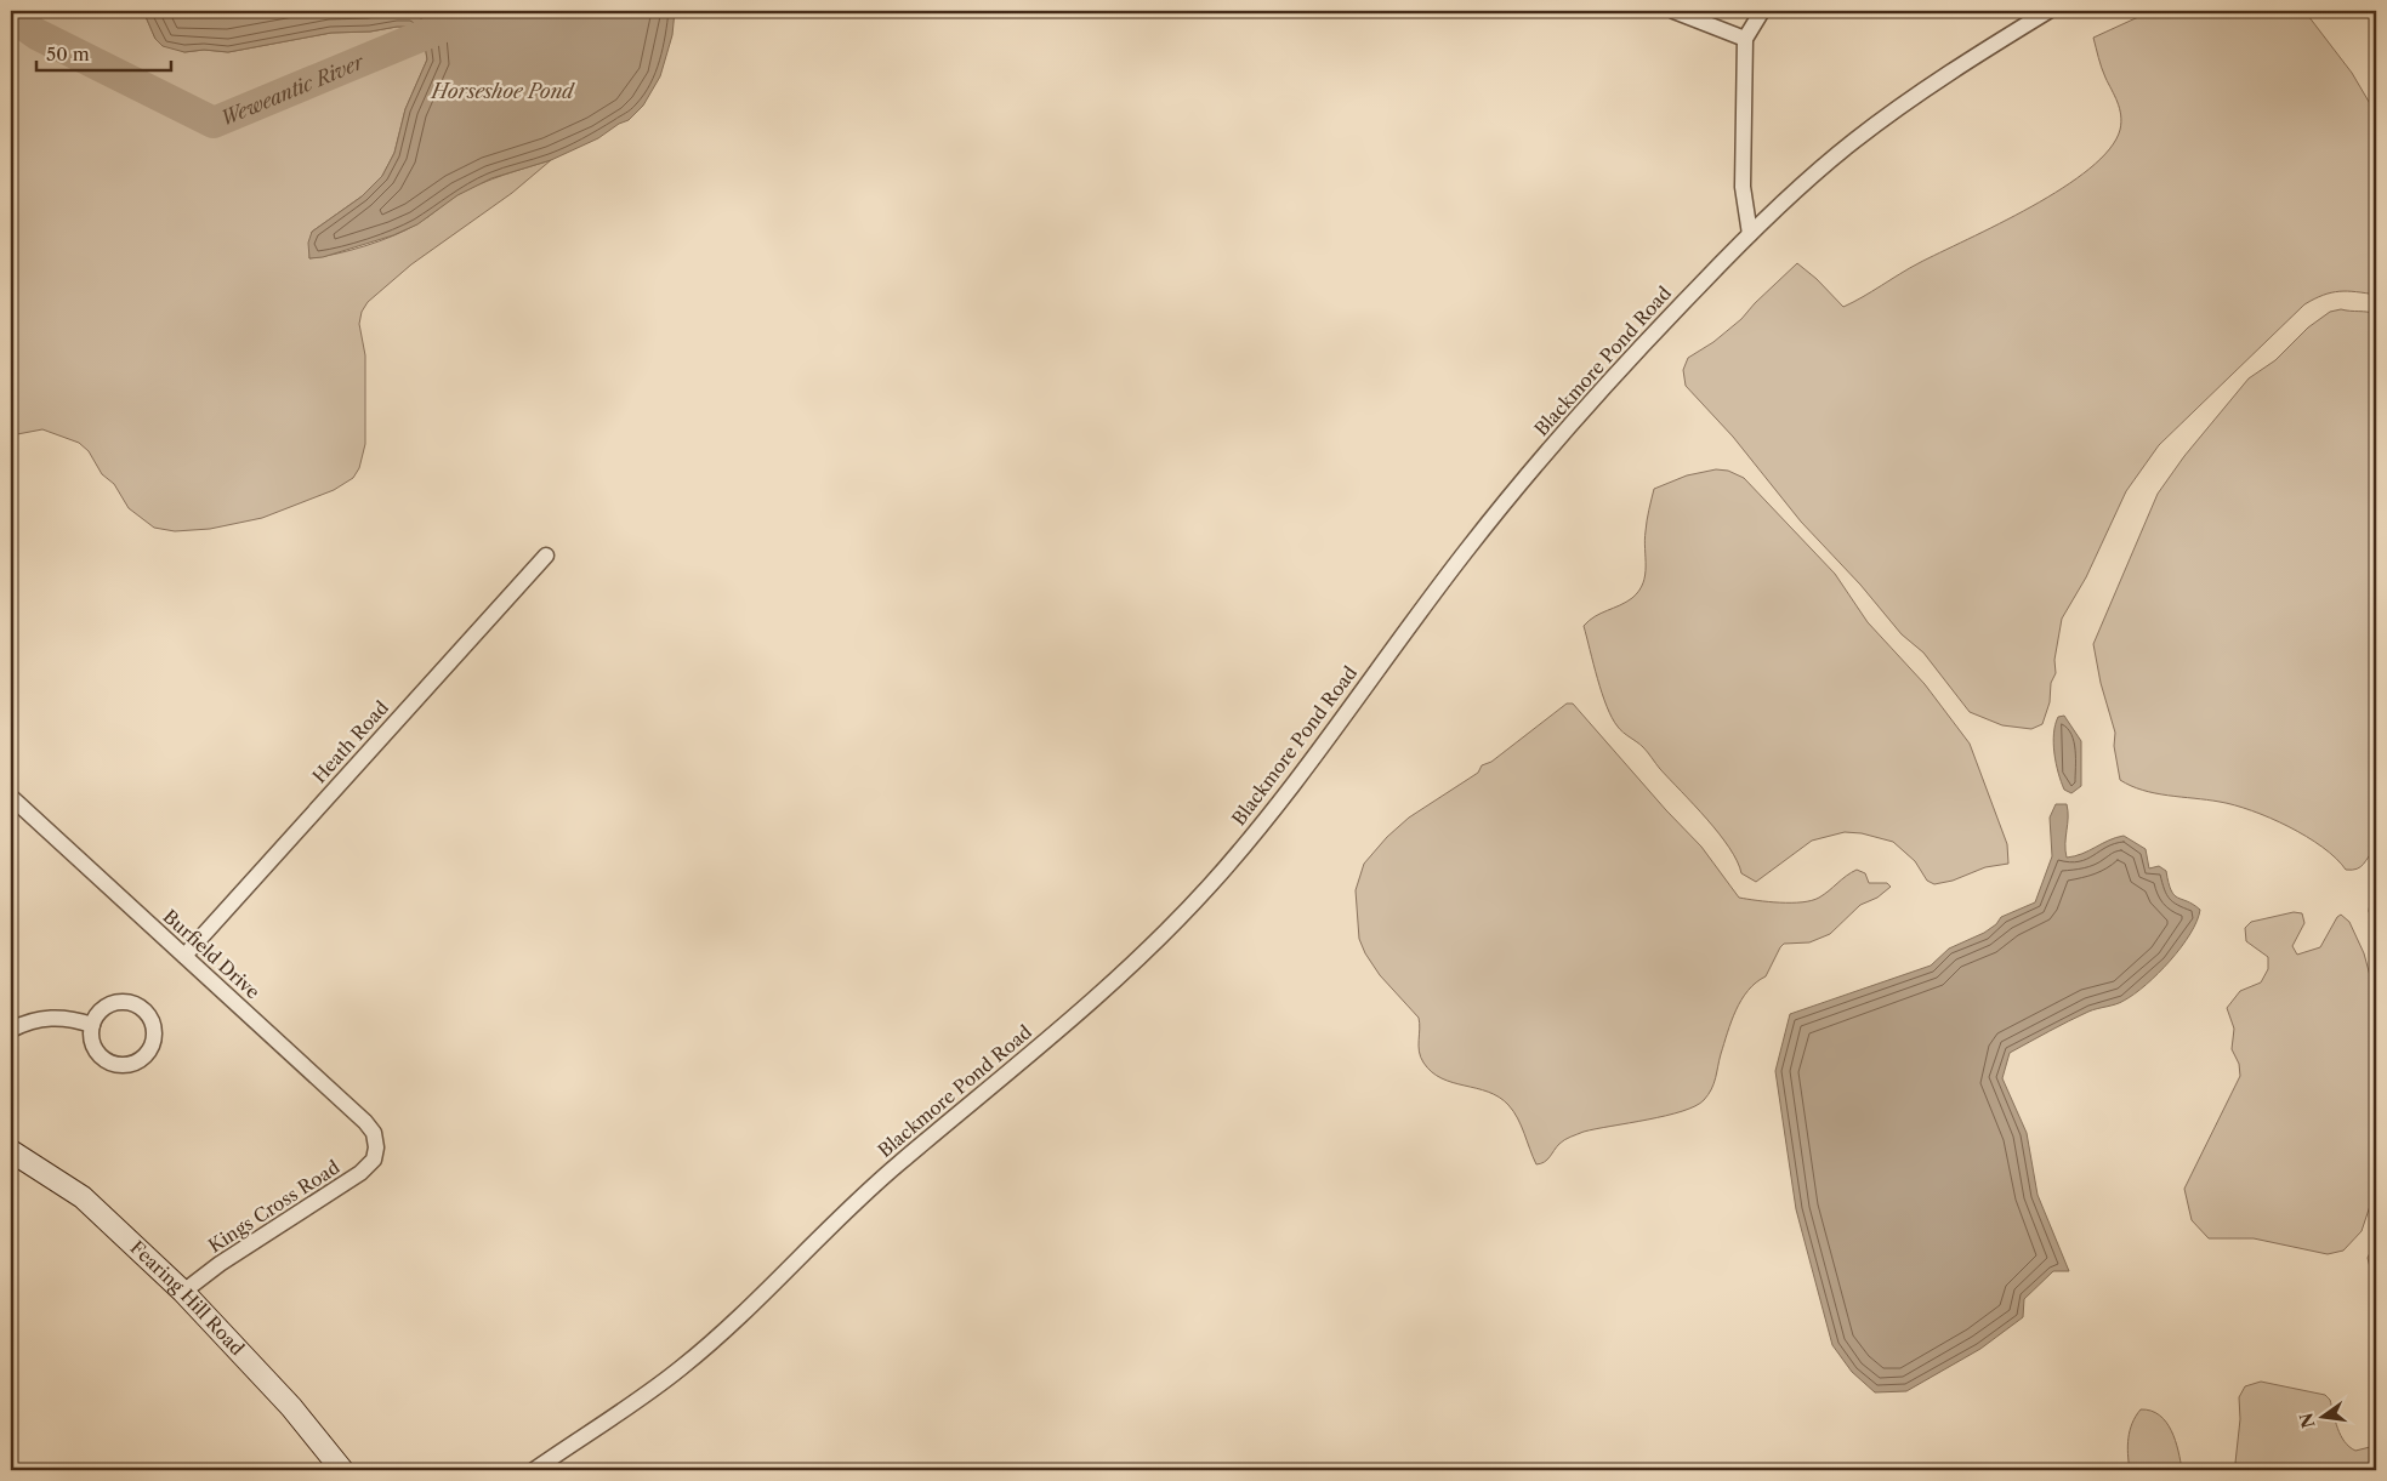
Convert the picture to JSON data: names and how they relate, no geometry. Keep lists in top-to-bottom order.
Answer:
{
  "streets": {
    "main road": ["Fearing Hill Road"],
    "street": [
      "Blackmore Pond Road",
      "Heath Road",
      "Burfield Drive",
      "Kings Cross Road"
    ]
  },
  "crossings": [
    ["Heath Road", "Burfield Drive"],
    ["Burfield Drive", "Kings Cross Road"],
    ["Kings Cross Road", "Fearing Hill Road"]
  ],
  "water": ["Weweantic River", "Horseshoe Pond"],
  "scale_bar": "50 m",
  "north": "left"
}
